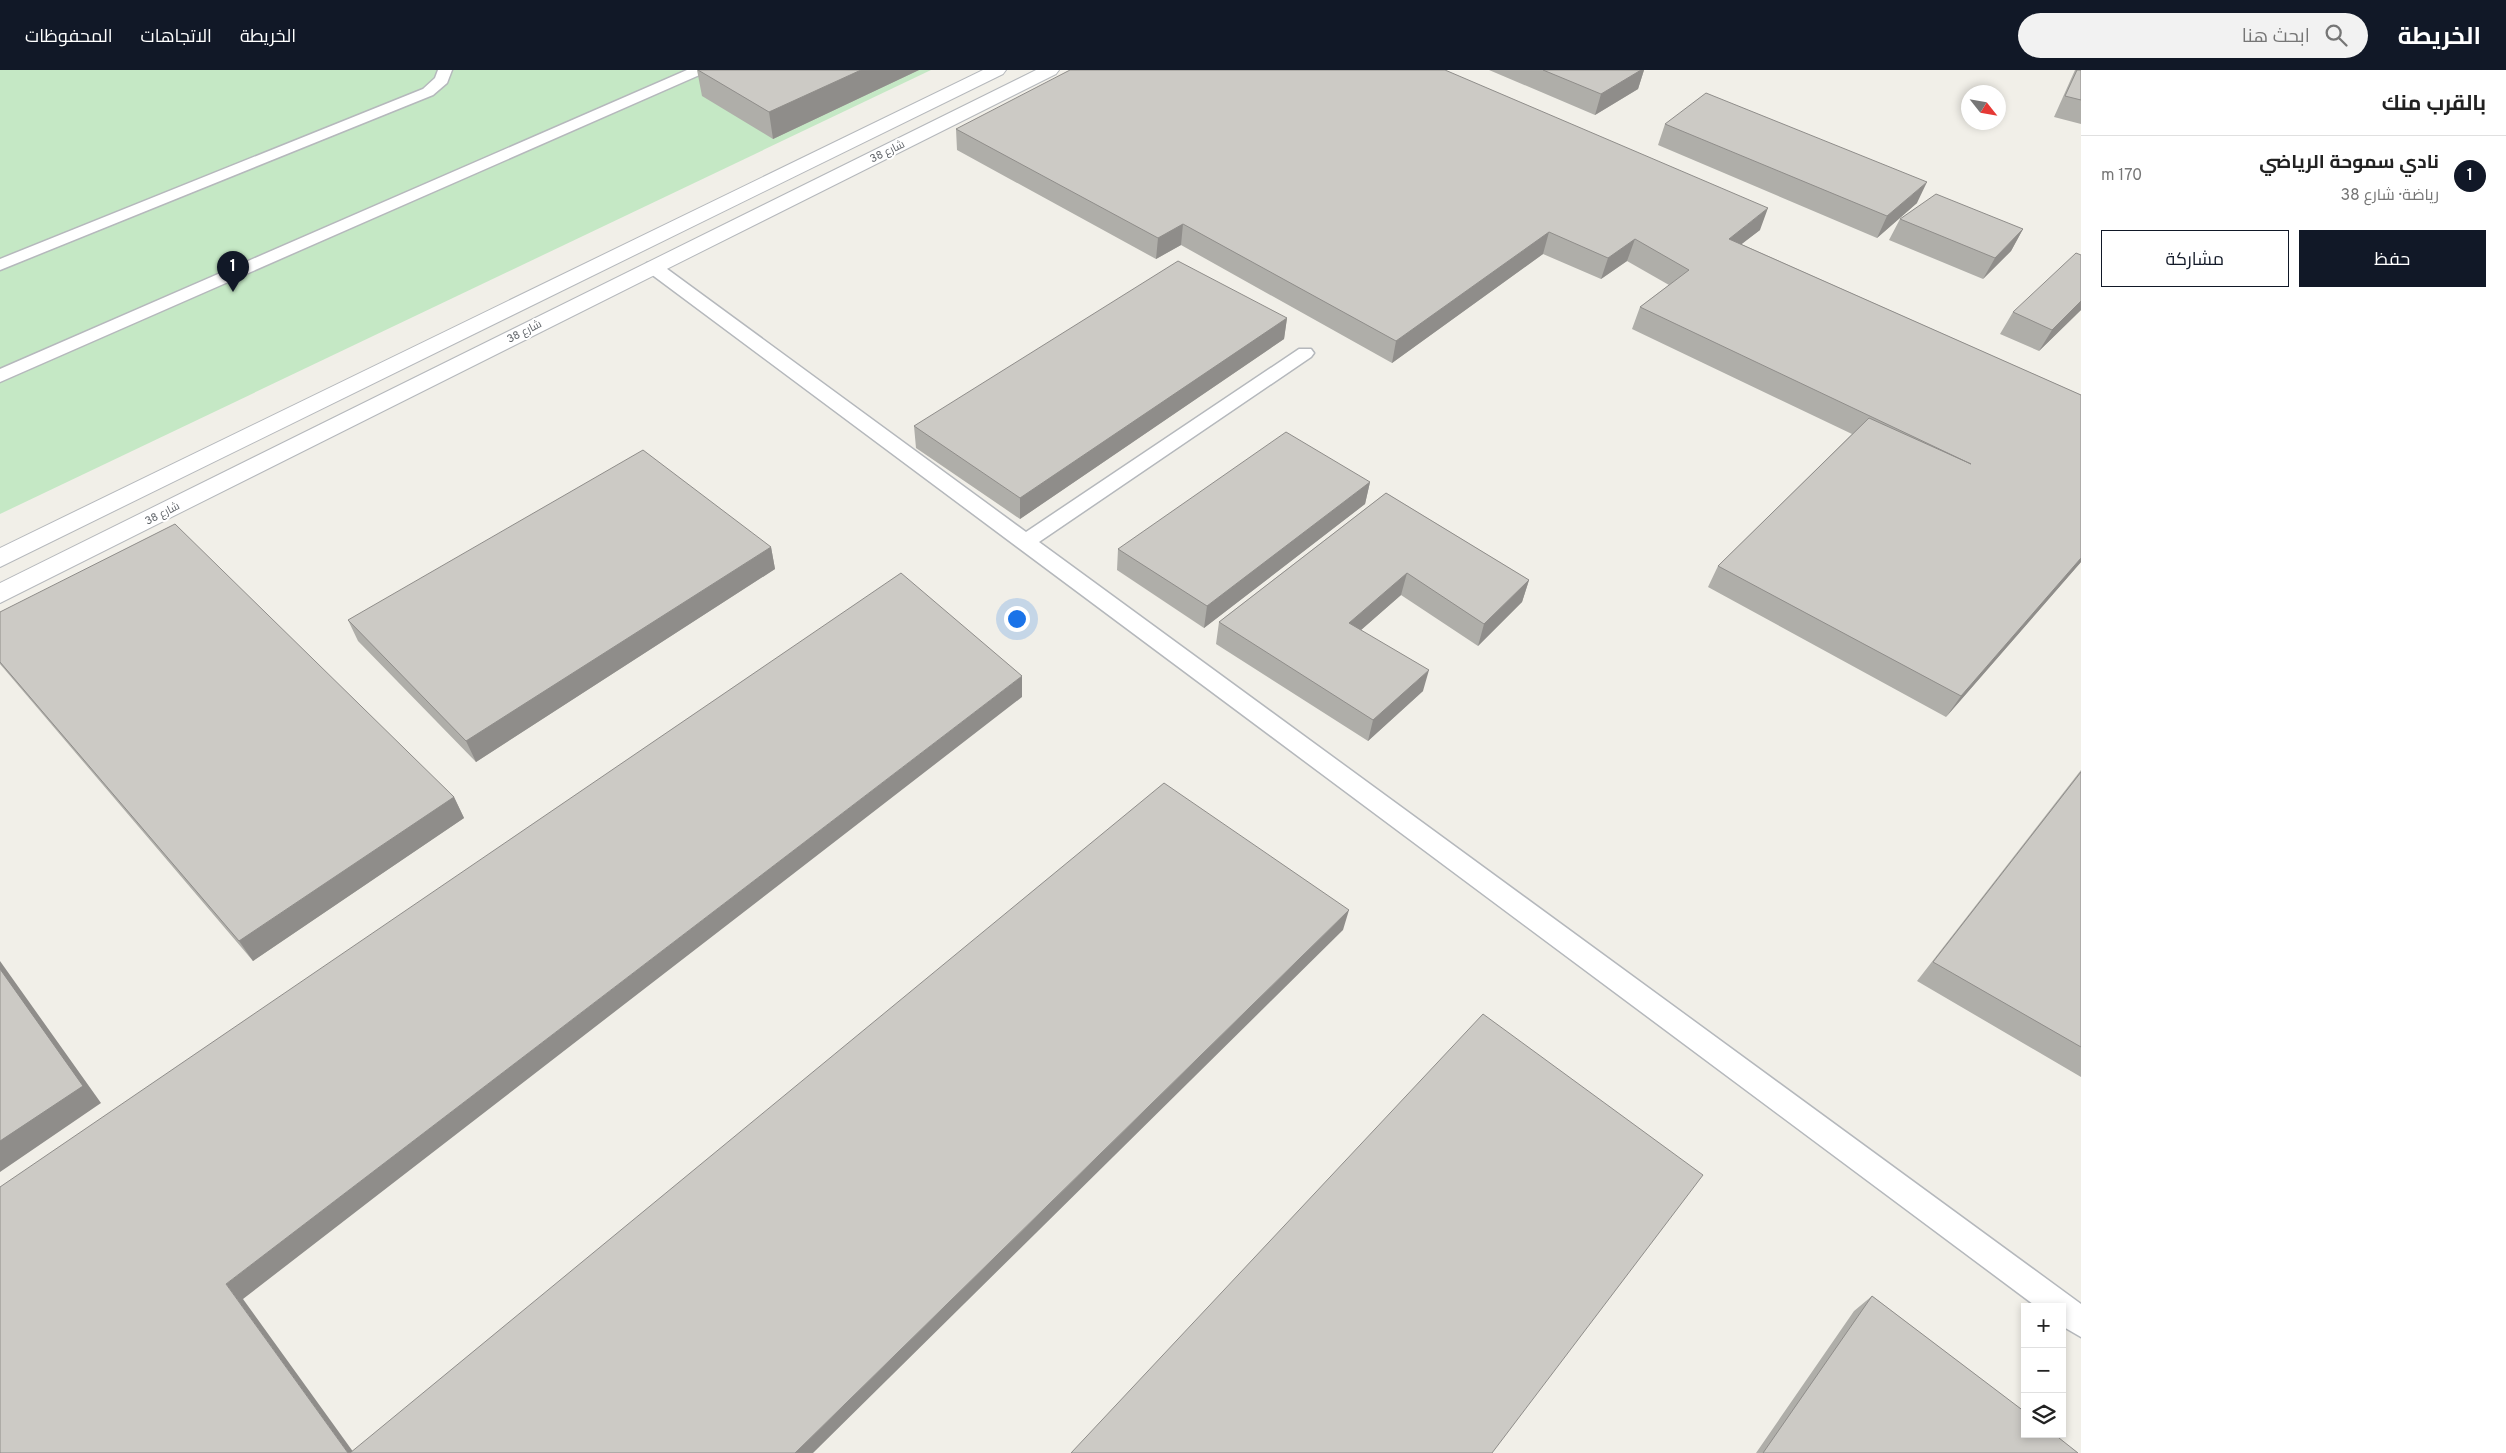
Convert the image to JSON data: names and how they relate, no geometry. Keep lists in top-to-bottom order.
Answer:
{
  "streets": {
    "street": ["شارع 38"]
  },
  "north": "bottom right",
  "page": {
    "header": "الخريطة",
    "search": "ابحث هنا",
    "nav": ["الخريطة", "الاتجاهات", "المحفوظات"],
    "heading": "بالقرب منك",
    "list": [
      {
        "mark": "1",
        "name": "نادي سموحة الرياضي",
        "note": "رياضة · شارع 38",
        "value": "170 m"
      }
    ],
    "buttons": ["حفظ", "مشاركة"],
    "pins": "1",
    "map_buttons": ["+", "−"]
  }
}
